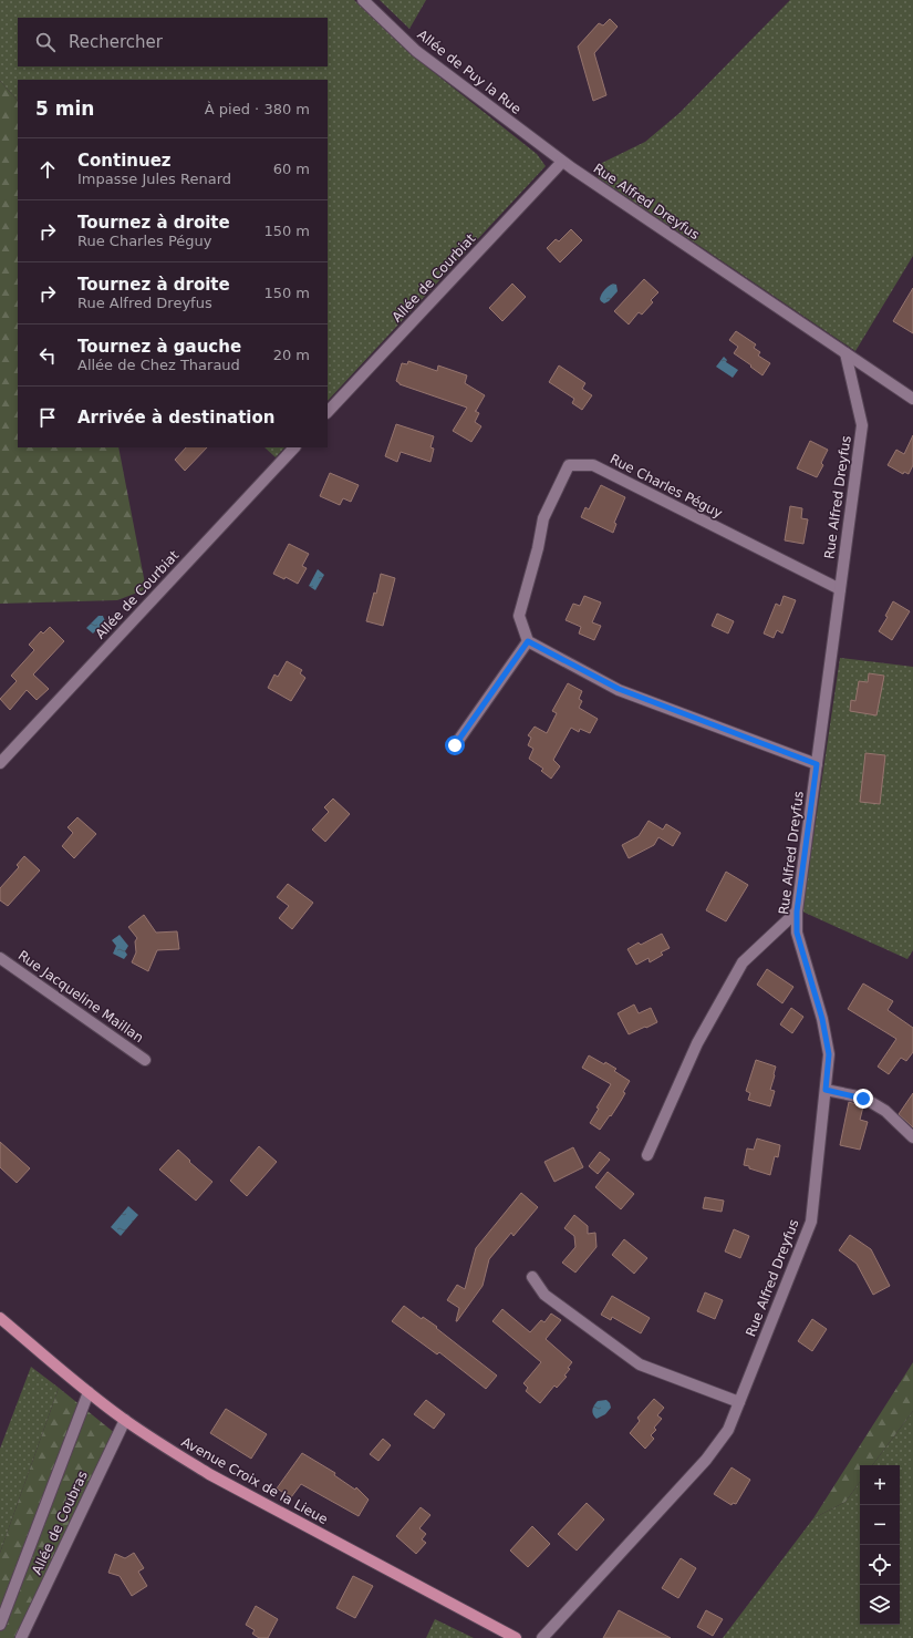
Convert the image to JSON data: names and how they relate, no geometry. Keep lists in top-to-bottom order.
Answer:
{
  "streets": {
    "main road": ["Avenue Croix de la Lieue"],
    "street": [
      "Allée de Puy la Rue",
      "Rue Alfred Dreyfus",
      "Allée de Courbiat",
      "Rue Charles Péguy",
      "Rue Jacqueline Maillan",
      "Allée de Coubras"
    ]
  },
  "crossings": [
    ["Allée de Puy la Rue", "Rue Alfred Dreyfus"],
    ["Allée de Puy la Rue", "Allée de Courbiat"],
    ["Rue Alfred Dreyfus", "Allée de Courbiat"],
    ["Rue Alfred Dreyfus", "Rue Charles Péguy"],
    ["Avenue Croix de la Lieue", "Allée de Coubras"]
  ],
  "page": {
    "search": "Rechercher",
    "heading": ["5 min", "À pied · 380 m"],
    "list": [
      ["Continuez", "Impasse Jules Renard", "60 m"],
      ["Tournez à droite", "Rue Charles Péguy", "150 m"],
      ["Tournez à droite", "Rue Alfred Dreyfus", "150 m"],
      ["Tournez à gauche", "Allée de Chez Tharaud", "20 m"],
      "Arrivée à destination"
    ],
    "map_buttons": ["+", "−"]
  }
}
